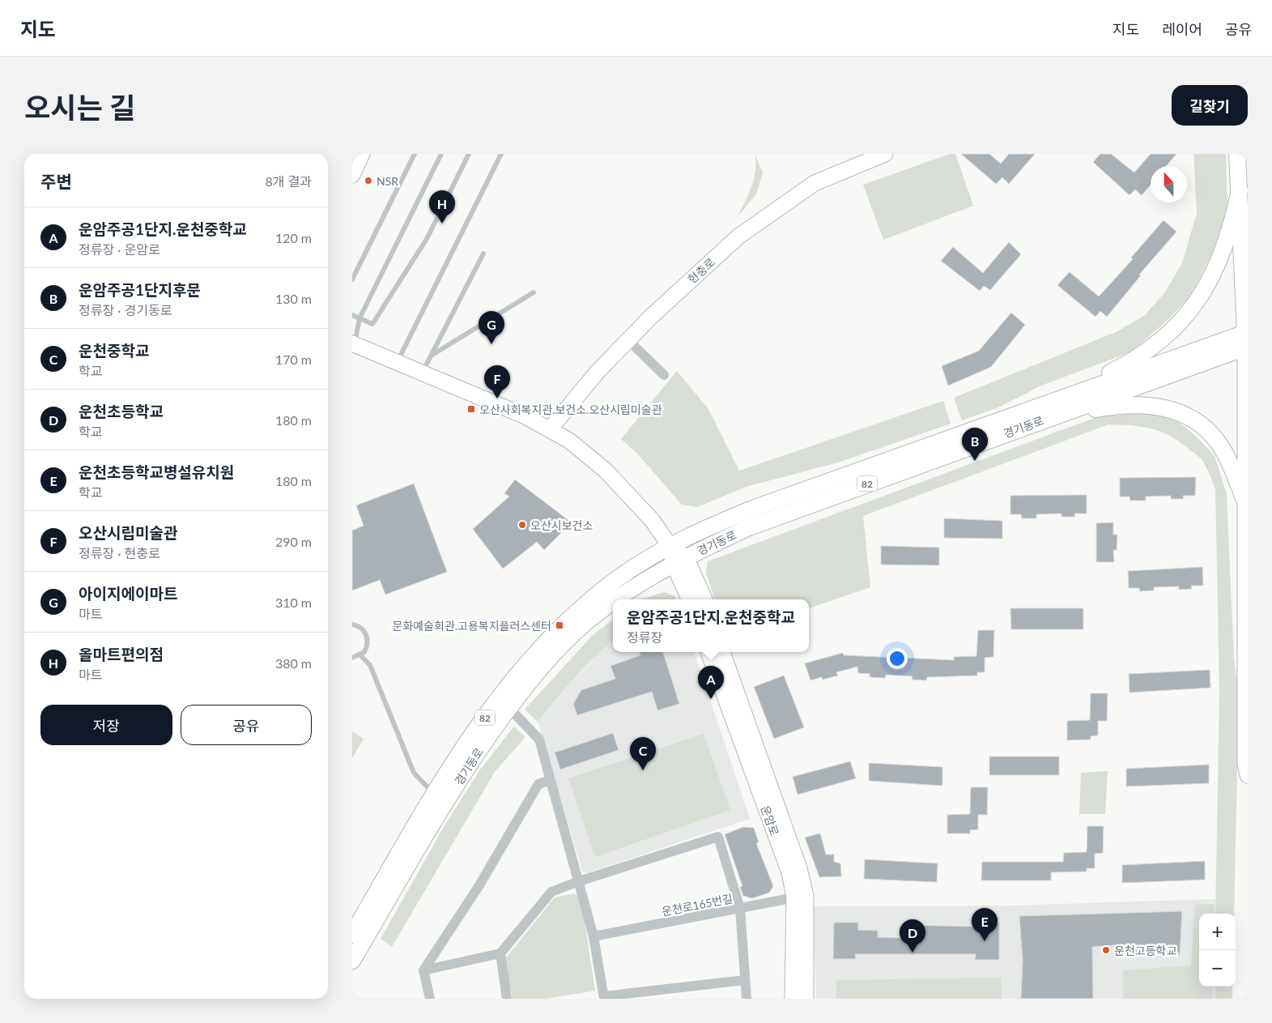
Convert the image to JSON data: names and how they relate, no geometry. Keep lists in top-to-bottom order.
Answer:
{
  "streets": {
    "main road": ["경기동로", "82"],
    "street": ["현충로", "운암로", "운천로165번길"]
  },
  "crossings": [
    ["운암로", "운천로165번길"]
  ],
  "places": {
    "other": ["NSR", "오산시보건소", "운천고등학교"],
    "transit": ["오산사회복지관.보건소.오산시립미술관", "문화예술회관.고용복지플러스센터"]
  },
  "north": "top",
  "page": {
    "header": "지도",
    "nav": ["지도", "레이어", "공유"],
    "title": "오시는 길",
    "buttons": [
      "길찾기",
      ["저장", "공유"]
    ],
    "heading": ["주변", "8개 결과"],
    "pins": [
      "H",
      "G",
      "F",
      "B",
      "A",
      "C",
      "E",
      "D"
    ],
    "list": [
      {
        "mark": "A",
        "name": "운암주공1단지.운천중학교",
        "note": "정류장 · 운암로",
        "value": "120 m"
      },
      {
        "mark": "B",
        "name": "운암주공1단지후문",
        "note": "정류장 · 경기동로",
        "value": "130 m"
      },
      {
        "mark": "C",
        "name": "운천중학교",
        "note": "학교",
        "value": "170 m"
      },
      {
        "mark": "D",
        "name": "운천초등학교",
        "note": "학교",
        "value": "180 m"
      },
      {
        "mark": "E",
        "name": "운천초등학교병설유치원",
        "note": "학교",
        "value": "180 m"
      },
      {
        "mark": "F",
        "name": "오산시립미술관",
        "note": "정류장 · 현충로",
        "value": "290 m"
      },
      {
        "mark": "G",
        "name": "아이지에이마트",
        "note": "마트",
        "value": "310 m"
      },
      {
        "mark": "H",
        "name": "올마트편의점",
        "note": "마트",
        "value": "380 m"
      }
    ],
    "popup": ["운암주공1단지.운천중학교", "정류장"],
    "map_buttons": ["+", "−"]
  }
}
